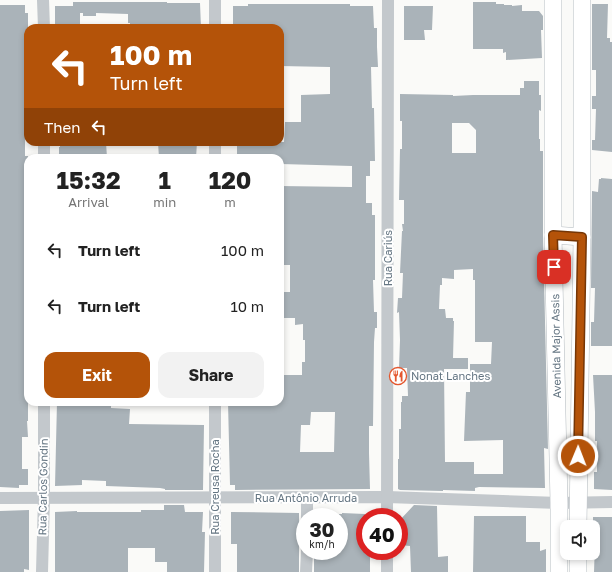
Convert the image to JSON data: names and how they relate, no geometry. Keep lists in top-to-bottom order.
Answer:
{
  "streets": {
    "street": [
      "Rua Cariús",
      "Avenida Major Assis",
      "Rua Carlos Gondin",
      "Rua Creusa Rocha",
      "Rua Antônio Arruda"
    ]
  },
  "crossings": [
    ["Rua Cariús", "Rua Antônio Arruda"],
    ["Avenida Major Assis", "Rua Antônio Arruda"],
    ["Rua Carlos Gondin", "Rua Antônio Arruda"],
    ["Rua Creusa Rocha", "Rua Antônio Arruda"]
  ],
  "places": {
    "restaurant": ["Nonat Lanches"]
  },
  "page": {
    "turn": ["100 m", "Turn left"],
    "then": "Then",
    "eta": [
      "15:32",
      "Arrival",
      "1",
      "min",
      "120",
      "m"
    ],
    "list": [
      {
        "name": "Turn left",
        "value": "100 m"
      },
      {
        "name": "Turn left",
        "value": "10 m"
      }
    ],
    "buttons": ["Exit", "Share"],
    "speed": "30 km/h",
    "limit": "40"
  }
}
